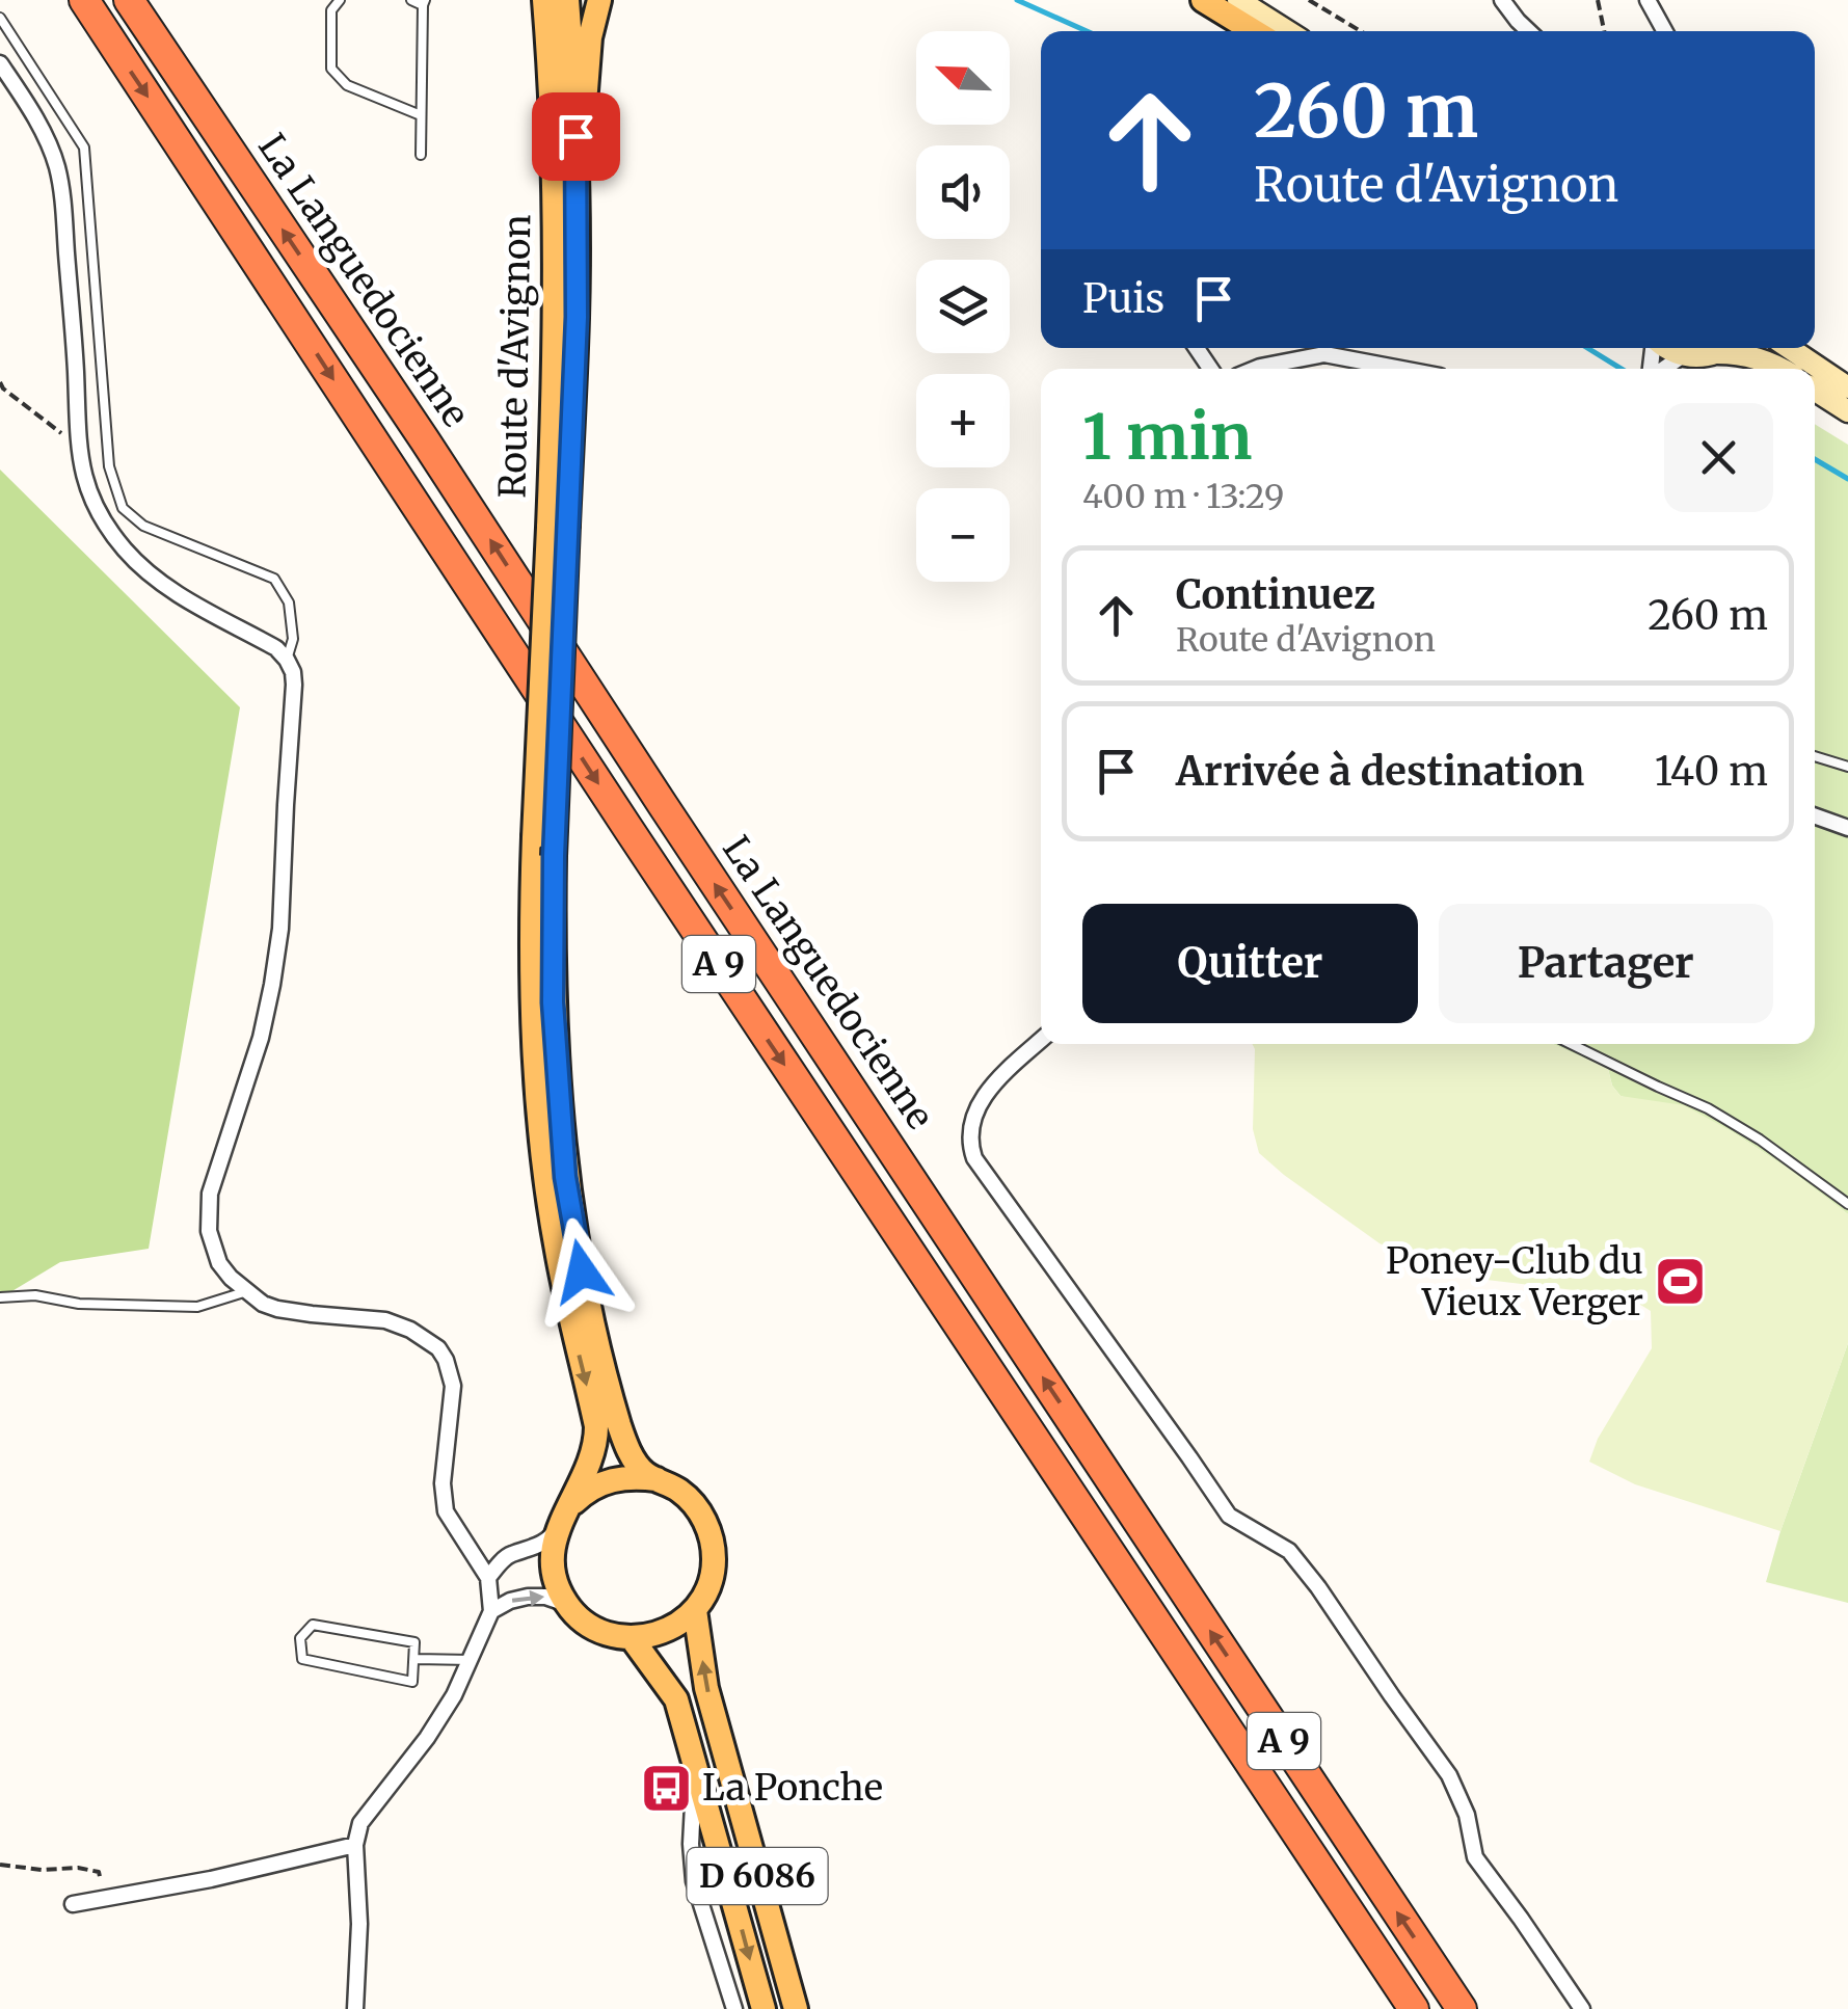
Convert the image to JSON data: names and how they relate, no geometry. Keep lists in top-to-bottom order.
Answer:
{
  "streets": {
    "highway": ["La Languedocienne", "A 9"],
    "main road": ["Route d'Avignon", "D 6086"]
  },
  "places": {
    "sports": ["Poney-Club du Vieux Verger"],
    "bus stop": ["La Ponche"]
  },
  "north": "top left",
  "page": {
    "map_buttons": ["+", "−"],
    "turn": ["260 m", "Route d'Avignon"],
    "then": "Puis",
    "heading": ["1 min", "400 m · 13:29"],
    "list": [
      {
        "name": "Continuez",
        "note": "Route d'Avignon",
        "value": "260 m"
      },
      {
        "name": "Arrivée à destination",
        "value": "140 m"
      }
    ],
    "buttons": ["Quitter", "Partager"]
  }
}
